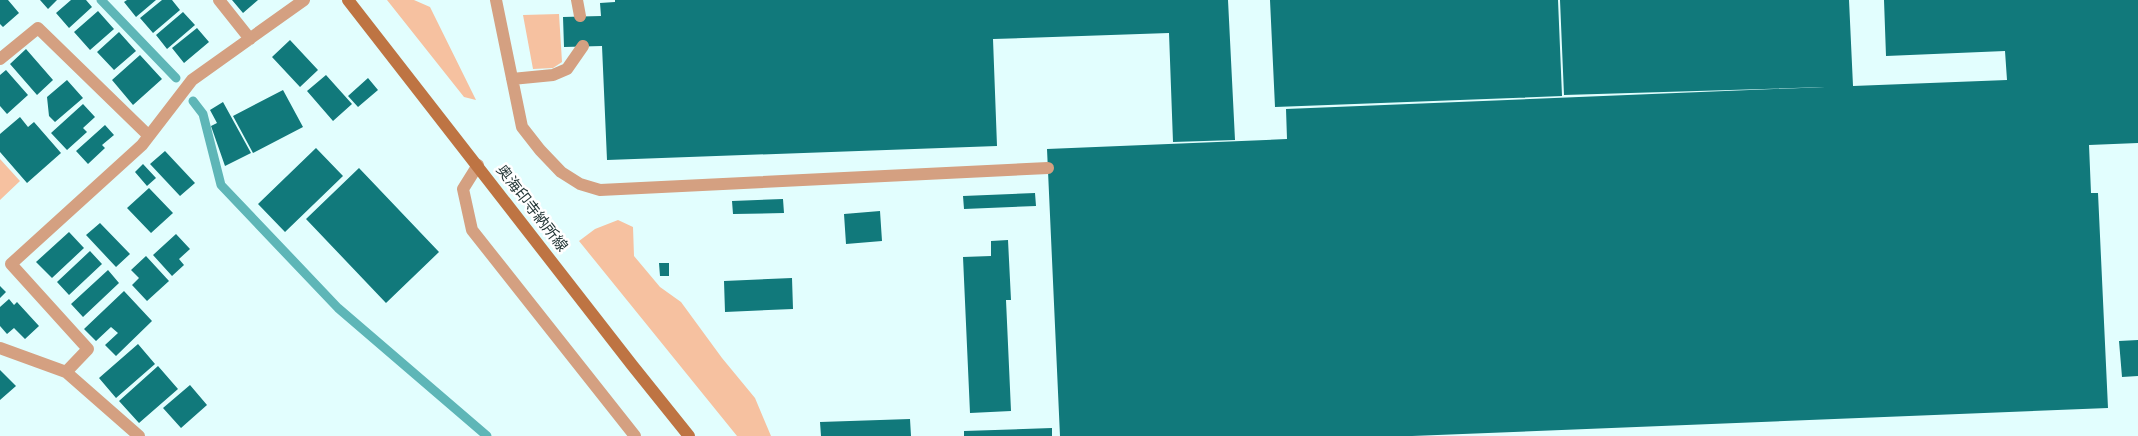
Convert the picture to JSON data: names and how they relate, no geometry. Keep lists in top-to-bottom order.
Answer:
{
  "streets": {
    "main road": ["奥海印寺納所線"]
  }
}
